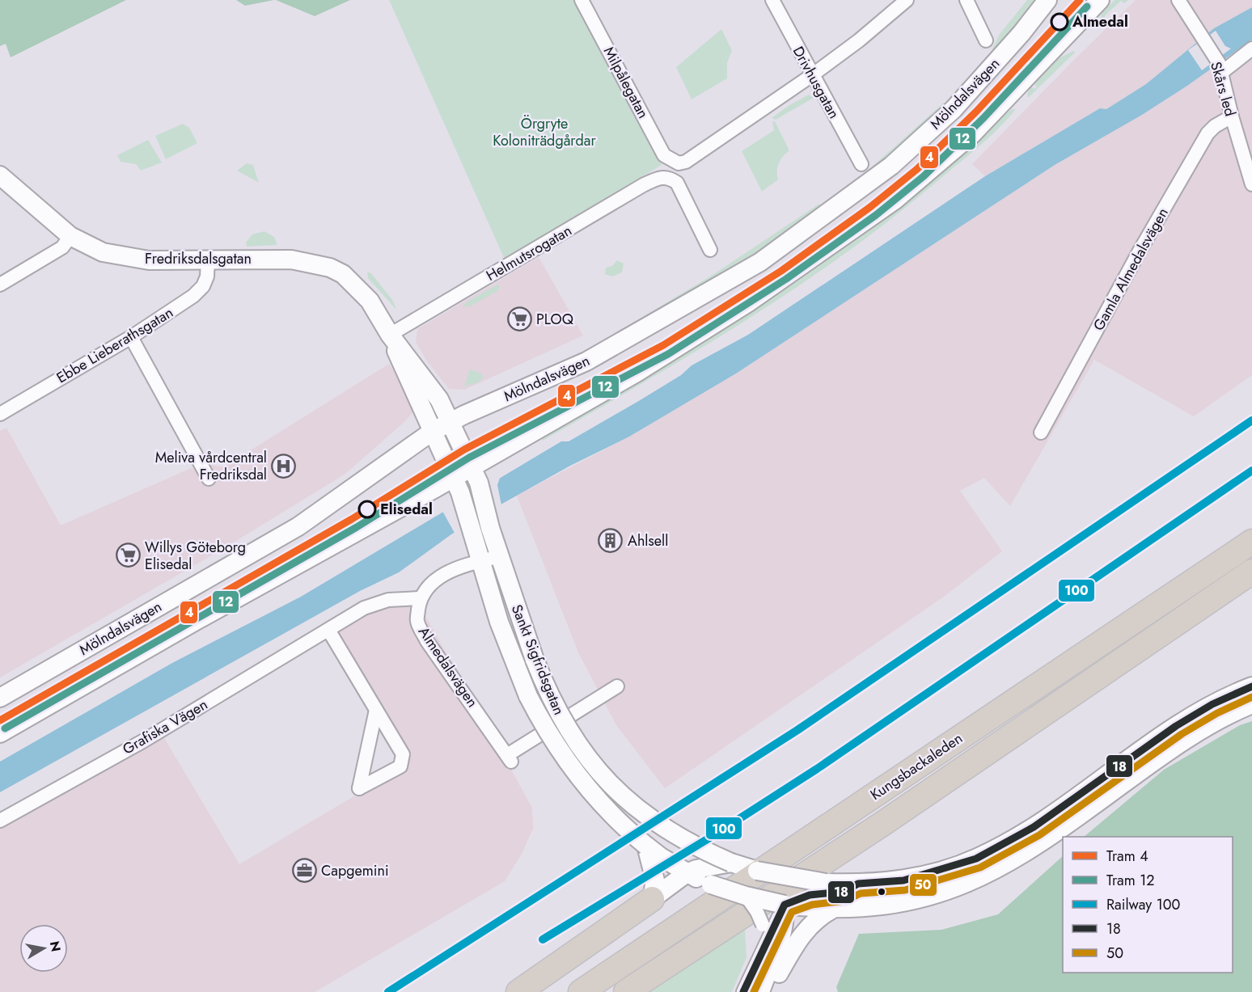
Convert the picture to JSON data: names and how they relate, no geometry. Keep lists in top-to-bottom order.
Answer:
{
  "streets": {
    "highway": ["Kungsbackaleden"],
    "main road": ["Mölndalsvägen", "Fredriksdalsgatan", "Sankt Sigfridsgatan"],
    "street": [
      "Milpålegatan",
      "Drivhusgatan",
      "Skårs led",
      "Helmutsrogatan",
      "Gamla Almedalsvägen",
      "Ebbe Lieberathsgatan",
      "Almedalsvägen",
      "Grafiska Vägen"
    ]
  },
  "crossings": [
    ["Milpålegatan", "Drivhusgatan"],
    ["Skårs led", "Gamla Almedalsvägen"],
    ["Mölndalsvägen", "Fredriksdalsgatan"],
    ["Helmutsrogatan", "Fredriksdalsgatan"],
    ["Fredriksdalsgatan", "Ebbe Lieberathsgatan"],
    ["Fredriksdalsgatan", "Sankt Sigfridsgatan"],
    ["Almedalsvägen", "Grafiska Vägen"]
  ],
  "parks": ["Örgryte Koloniträdgårdar"],
  "places": {
    "other": ["Almedal", "Elisedal"],
    "supermarket": ["PLOQ", "Willys Göteborg Elisedal"],
    "hospital": ["Meliva vårdcentral Fredriksdal"],
    "building": ["Ahlsell"],
    "office": ["Capgemini"]
  },
  "lines": [
    "tram line 4",
    "tram line 12",
    "rail line 100",
    "transit line 18",
    "transit line 50"
  ],
  "legend": [
    "Tram 4",
    "Tram 12",
    "Railway 100",
    "18",
    "50"
  ],
  "north": "right"
}
